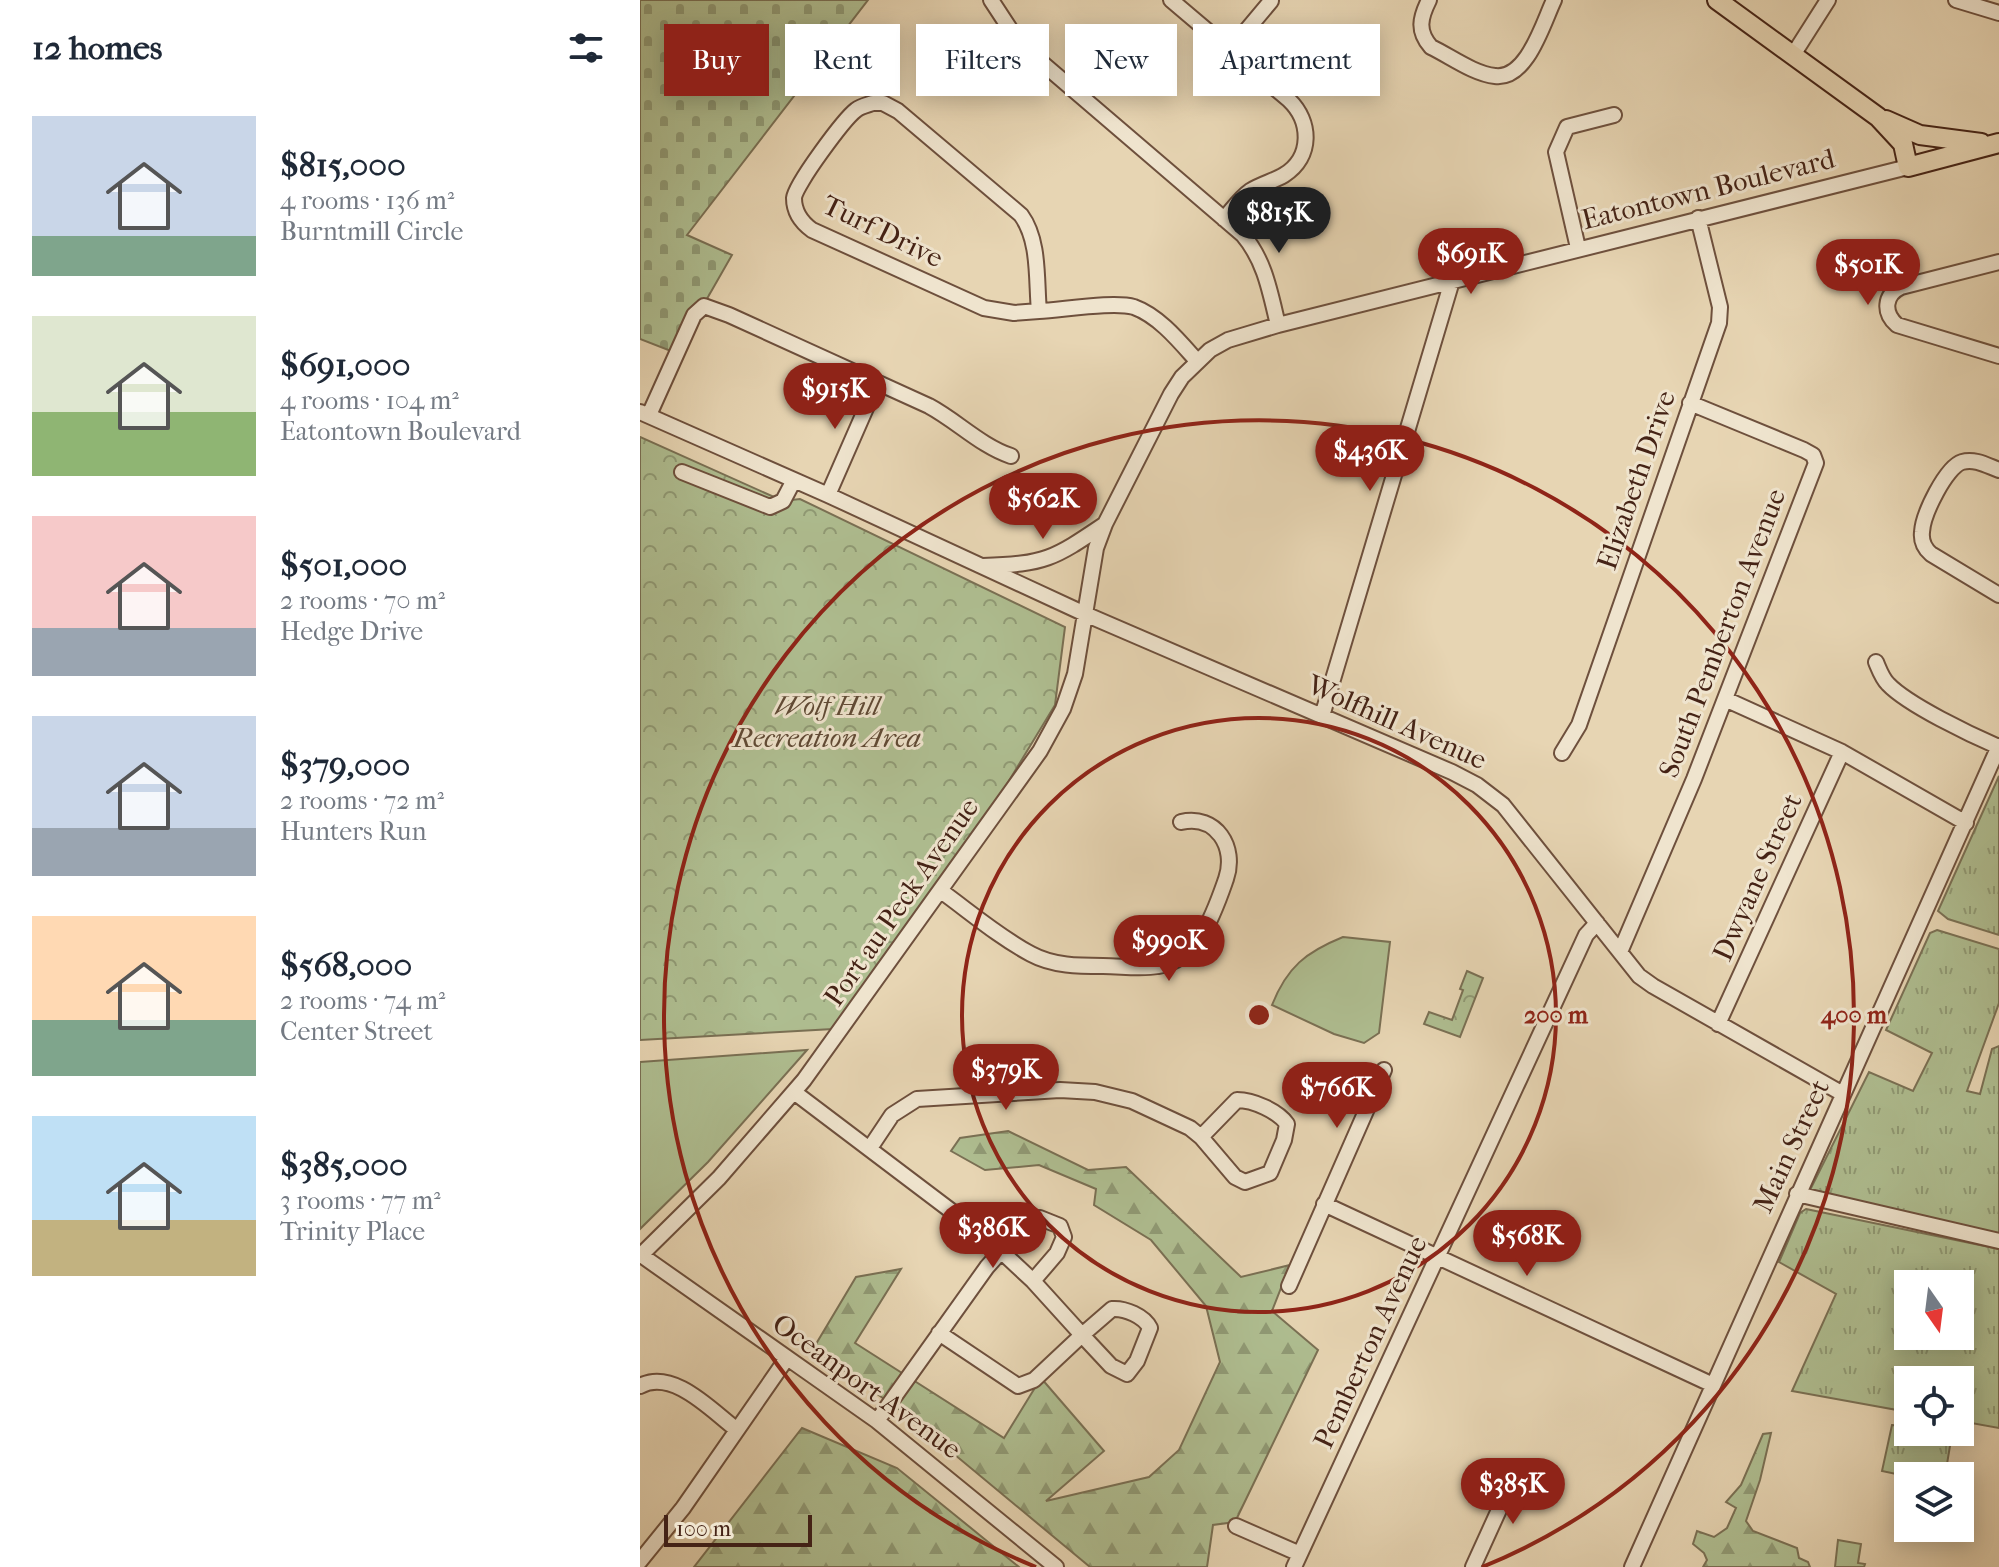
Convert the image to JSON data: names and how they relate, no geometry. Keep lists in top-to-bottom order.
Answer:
{
  "streets": {
    "street": [
      "Eatontown Boulevard",
      "Turf Drive",
      "Elizabeth Drive",
      "South Pemberton Avenue",
      "Wolfhill Avenue",
      "Dwyane Street",
      "Port au Peck Avenue",
      "Main Street",
      "Pemberton Avenue",
      "Oceanport Avenue"
    ]
  },
  "crossings": [
    ["Eatontown Boulevard", "Turf Drive"],
    ["Eatontown Boulevard", "Elizabeth Drive"],
    ["Eatontown Boulevard", "Port au Peck Avenue"],
    ["Elizabeth Drive", "South Pemberton Avenue"],
    ["South Pemberton Avenue", "Wolfhill Avenue"],
    ["Wolfhill Avenue", "Dwyane Street"],
    ["Wolfhill Avenue", "Port au Peck Avenue"],
    ["Wolfhill Avenue", "Main Street"],
    ["Wolfhill Avenue", "Pemberton Avenue"],
    ["Port au Peck Avenue", "Oceanport Avenue"]
  ],
  "parks": ["Wolf Hill Recreation Area"],
  "scale_bar": "100 m",
  "north": "bottom",
  "page": {
    "heading": "12 homes",
    "chip": [
      "Buy",
      "Rent",
      "Filters",
      "New",
      "Apartment"
    ],
    "list": [
      {
        "name": "$815,000",
        "note": "4 rooms · 136 m² · Burntmill Circle"
      },
      {
        "name": "$691,000",
        "note": "4 rooms · 104 m² · Eatontown Boulevard"
      },
      {
        "name": "$501,000",
        "note": "2 rooms · 70 m² · Hedge Drive"
      },
      {
        "name": "$379,000",
        "note": "2 rooms · 72 m² · Hunters Run"
      },
      {
        "name": "$568,000",
        "note": "2 rooms · 74 m² · Center Street"
      },
      {
        "name": "$385,000",
        "note": "3 rooms · 77 m² · Trinity Place"
      }
    ],
    "price": [
      "$815K",
      "$691K",
      "$501K",
      "$915K",
      "$436K",
      "$562K",
      "$990K",
      "$379K",
      "$766K",
      "$386K",
      "$568K",
      "$385K"
    ],
    "scale": "100 m"
  },
  "rings": ["200 m", "400 m"]
}
